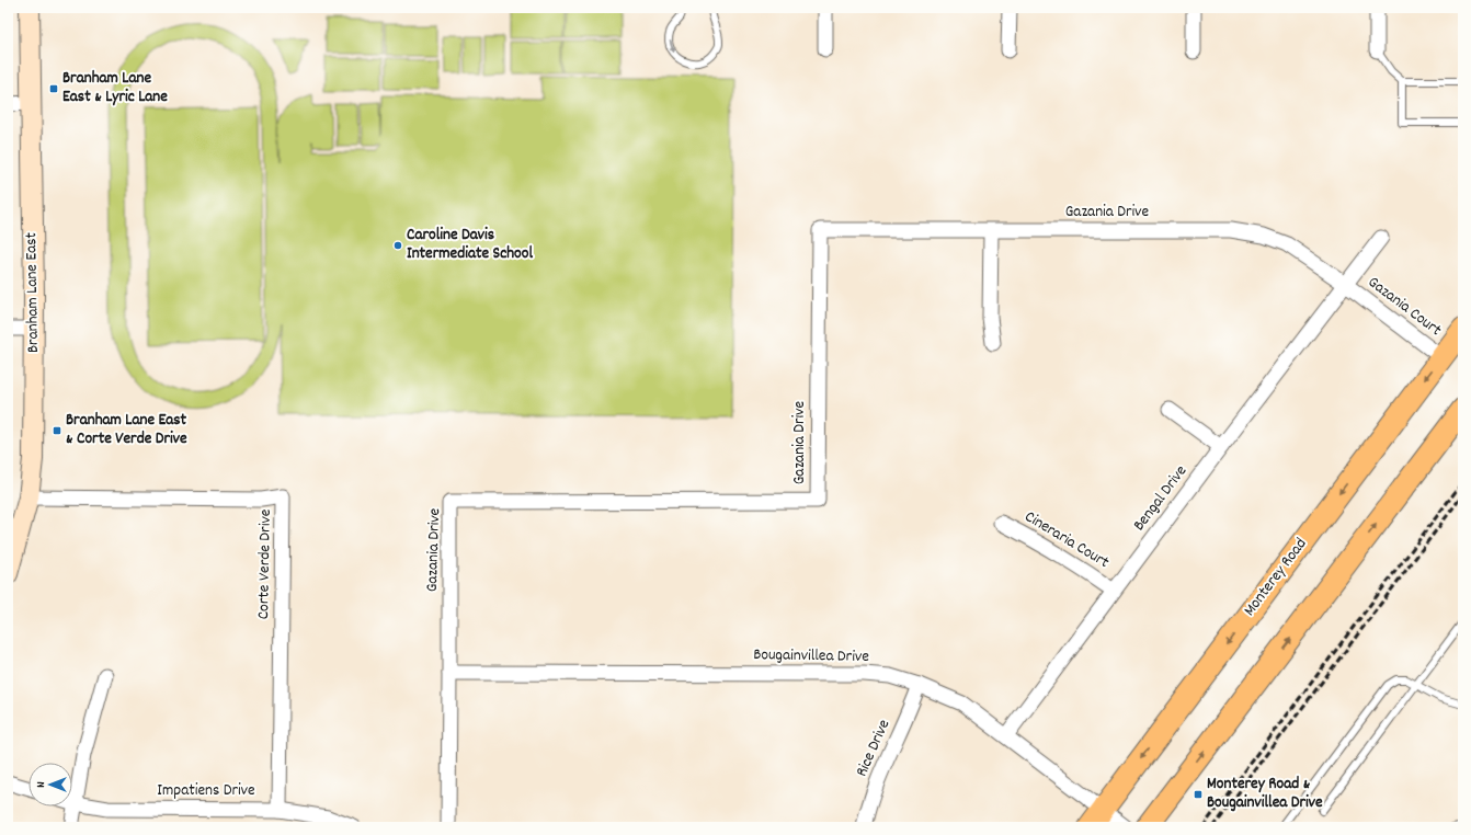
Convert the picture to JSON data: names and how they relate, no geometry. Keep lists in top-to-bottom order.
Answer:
{
  "streets": {
    "main road": ["Monterey Road"],
    "street": [
      "Gazania Drive",
      "Branham Lane East",
      "Gazania Court",
      "Bengal Drive",
      "Cineraria Court",
      "Corte Verde Drive",
      "Bougainvillea Drive",
      "Rice Drive",
      "Impatiens Drive"
    ]
  },
  "crossings": [
    ["Gazania Drive", "Gazania Court"],
    ["Gazania Drive", "Bengal Drive"],
    ["Gazania Drive", "Bougainvillea Drive"],
    ["Branham Lane East", "Corte Verde Drive"],
    ["Gazania Court", "Bengal Drive"],
    ["Gazania Court", "Monterey Road"],
    ["Bengal Drive", "Cineraria Court"],
    ["Bengal Drive", "Bougainvillea Drive"],
    ["Corte Verde Drive", "Impatiens Drive"],
    ["Monterey Road", "Bougainvillea Drive"],
    ["Bougainvillea Drive", "Rice Drive"]
  ],
  "places": {
    "transit": ["Branham Lane East & Lyric Lane", "Branham Lane East & Corte Verde Drive", "Monterey Road & Bougainvillea Drive"],
    "other": ["Caroline Davis Intermediate School"]
  },
  "north": "left"
}
